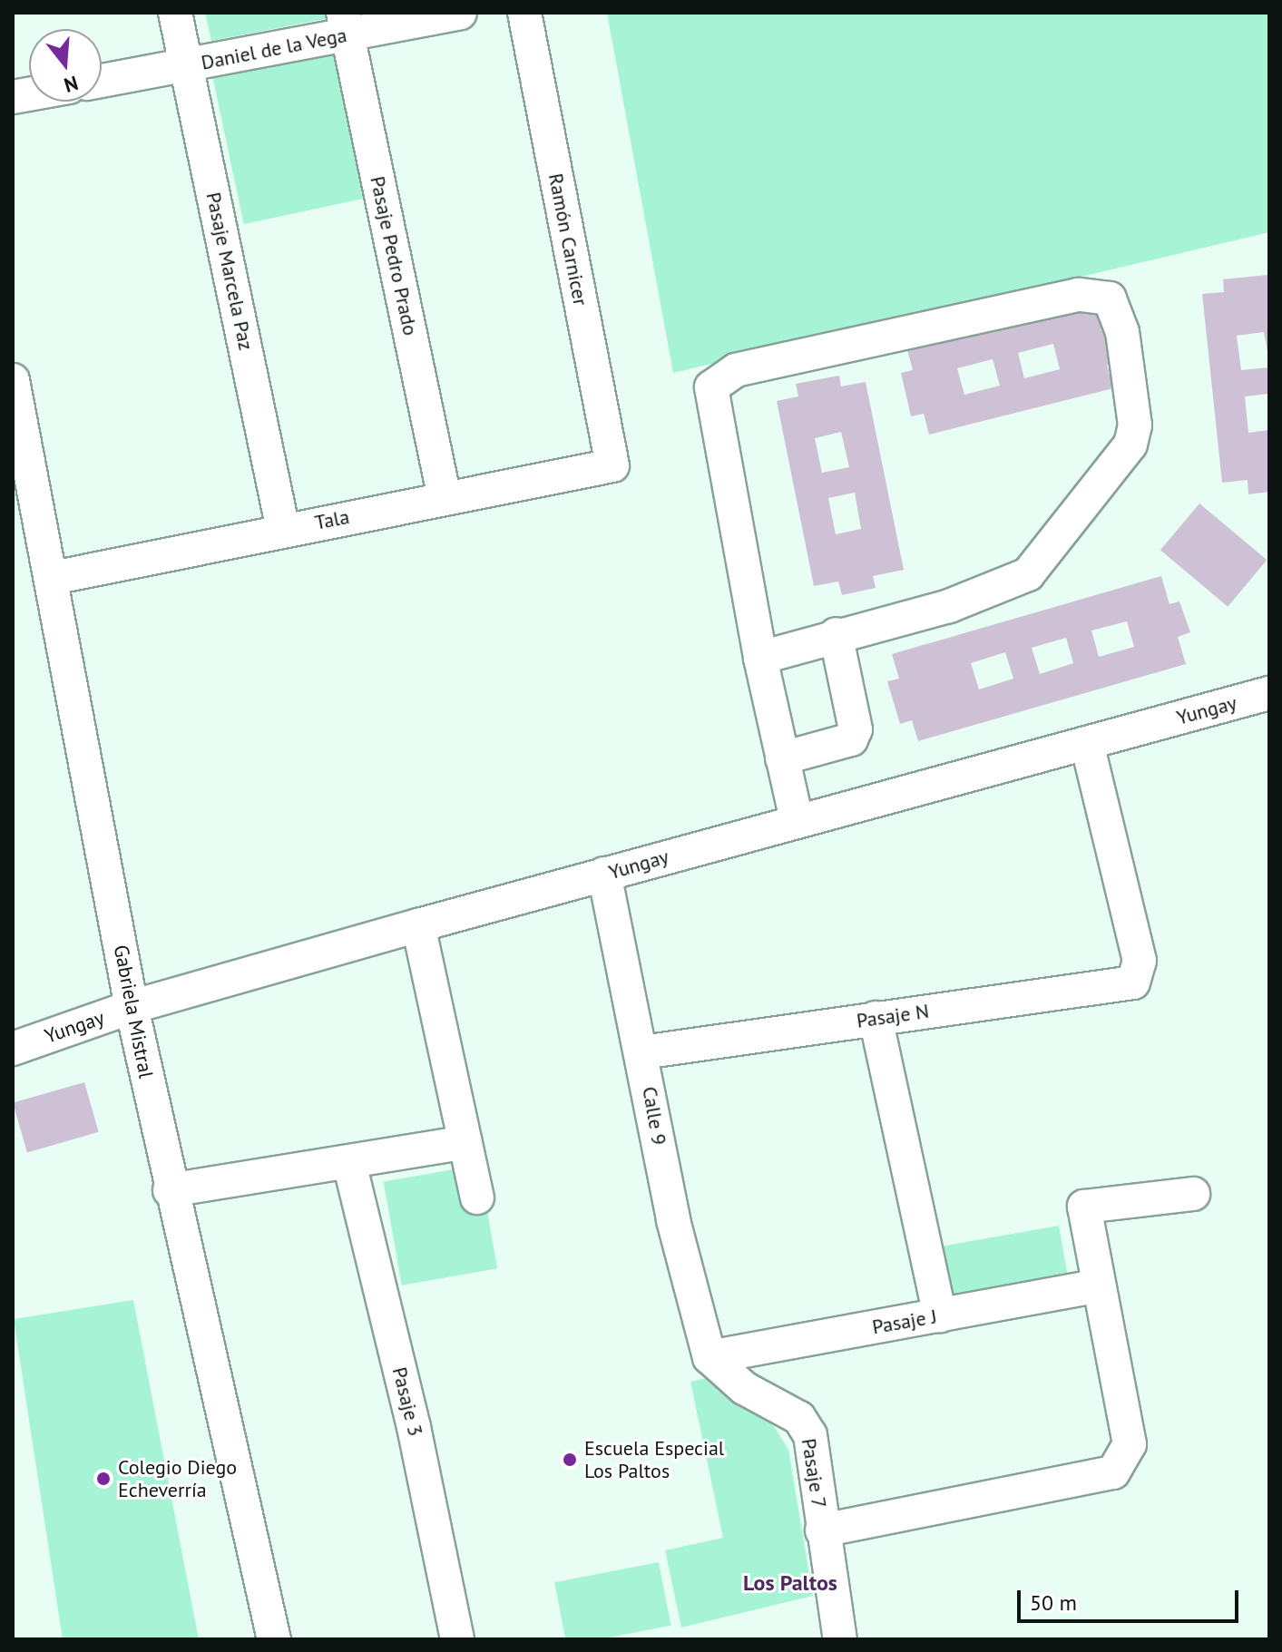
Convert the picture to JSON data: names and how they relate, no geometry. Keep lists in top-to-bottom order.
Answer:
{
  "streets": {
    "street": [
      "Daniel de la Vega",
      "Ramón Carnicer",
      "Pasaje Pedro Prado",
      "Pasaje Marcela Paz",
      "Tala",
      "Yungay",
      "Gabriela Mistral",
      "Pasaje N",
      "Calle 9",
      "Pasaje J",
      "Pasaje 3",
      "Pasaje 7"
    ]
  },
  "crossings": [
    ["Daniel de la Vega", "Pasaje Pedro Prado"],
    ["Daniel de la Vega", "Pasaje Marcela Paz"],
    ["Ramón Carnicer", "Tala"],
    ["Pasaje Pedro Prado", "Tala"],
    ["Pasaje Marcela Paz", "Tala"],
    ["Tala", "Gabriela Mistral"],
    ["Yungay", "Gabriela Mistral"],
    ["Yungay", "Pasaje N"],
    ["Yungay", "Calle 9"],
    ["Pasaje N", "Calle 9"],
    ["Calle 9", "Pasaje J"],
    ["Calle 9", "Pasaje 7"],
    ["Pasaje J", "Pasaje 7"]
  ],
  "districts": ["Los Paltos"],
  "places": ["Escuela Especial Los Paltos", "Colegio Diego Echeverría"],
  "scale_bar": "50 m",
  "north": "bottom"
}
